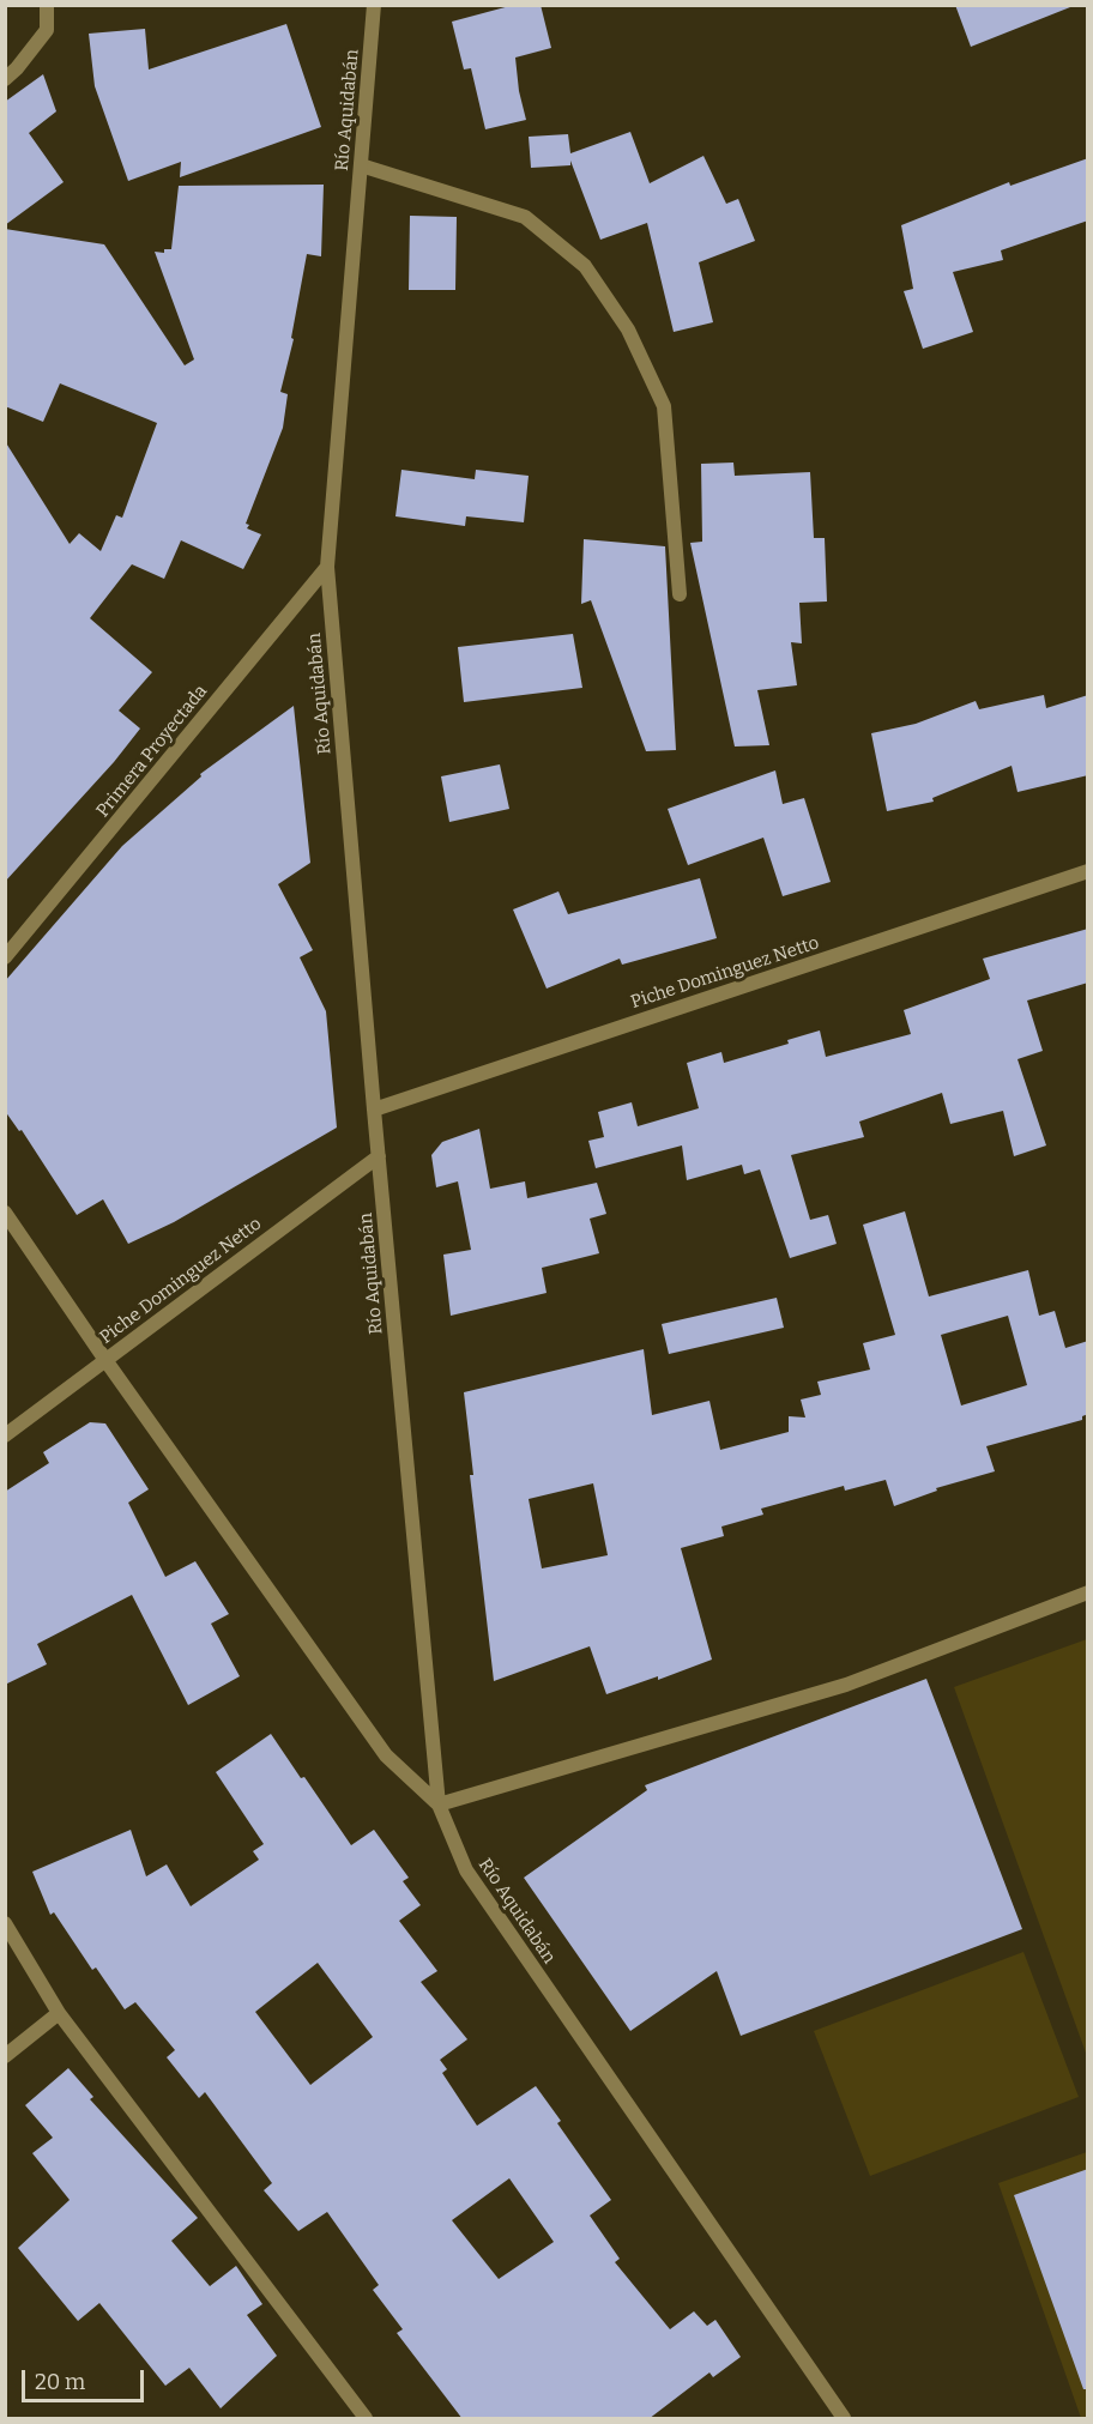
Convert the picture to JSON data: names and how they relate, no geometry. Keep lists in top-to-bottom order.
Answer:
{
  "streets": {
    "street": ["Río Aquidabán", "Primera Proyectada", "Piche Dominguez Netto"]
  },
  "crossings": [
    ["Río Aquidabán", "Primera Proyectada"],
    ["Río Aquidabán", "Piche Dominguez Netto"]
  ],
  "scale_bar": "20 m"
}
